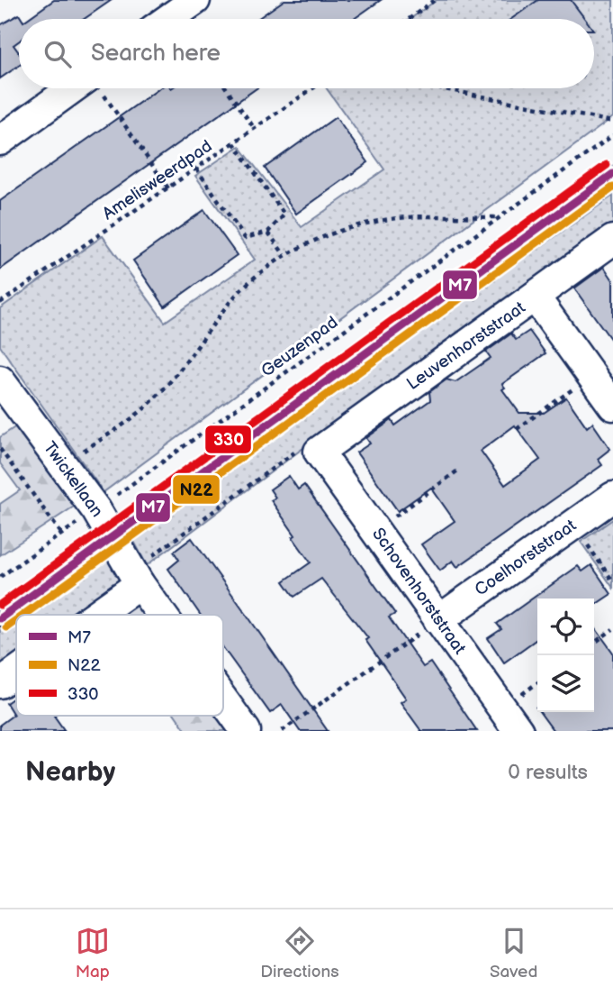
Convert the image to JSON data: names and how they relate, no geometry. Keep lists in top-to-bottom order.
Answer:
{
  "streets": {
    "street": [
      "Leuvenhorststraat",
      "Twickellaan",
      "Coelhorststraat",
      "Schovenhorststraat"
    ],
    "path": ["Amelisweerdpad", "Geuzenpad"]
  },
  "crossings": [
    ["Leuvenhorststraat", "Schovenhorststraat"],
    ["Geuzenpad", "Twickellaan"],
    ["Coelhorststraat", "Schovenhorststraat"]
  ],
  "lines": ["transit line 330", "transit line M7", "transit line N22"],
  "legend": ["M7", "N22", "330"],
  "page": {
    "search": "Search here",
    "heading": ["Nearby", "0 results"],
    "nav": ["Map", "Directions", "Saved"]
  }
}
